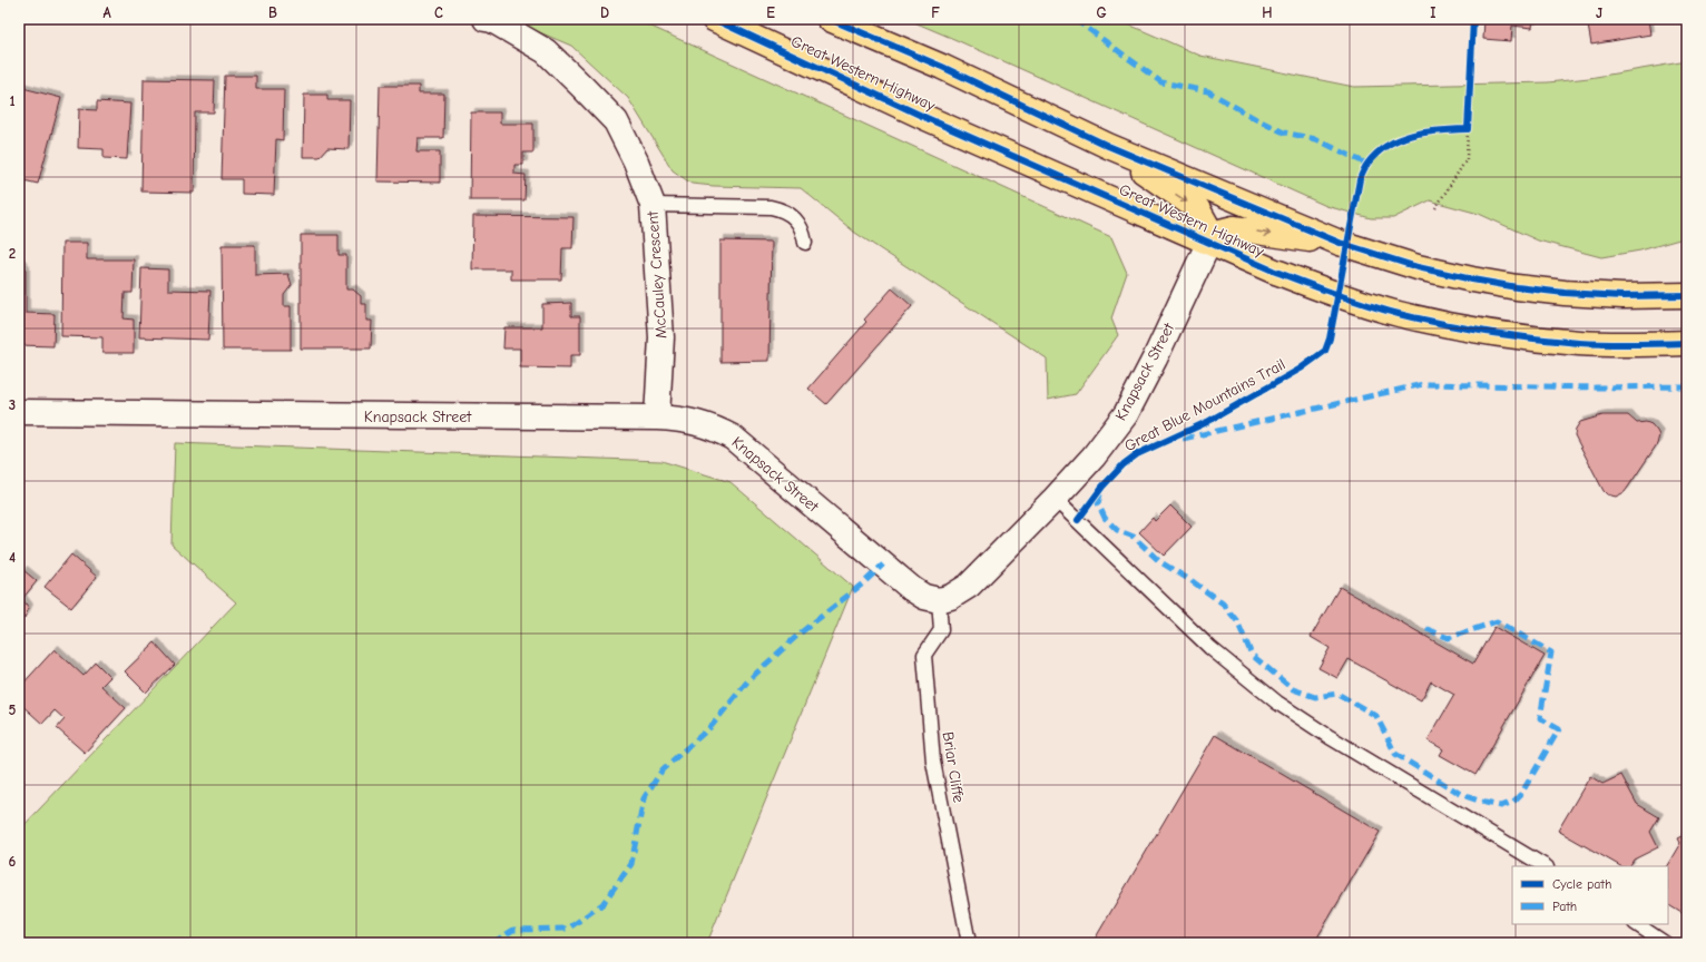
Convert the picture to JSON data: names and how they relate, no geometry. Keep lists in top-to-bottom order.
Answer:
{
  "streets": {
    "highway": ["Great Western Highway"],
    "street": ["McCauley Crescent", "Knapsack Street"],
    "lane": ["Briar Cliffe"],
    "cycle path": ["Great Blue Mountains Trail"]
  },
  "crossings": [
    ["Great Western Highway", "Knapsack Street"],
    ["McCauley Crescent", "Knapsack Street"],
    ["Knapsack Street", "Briar Cliffe"]
  ],
  "legend": ["Cycle path", "Path"],
  "grid": {
    "columns": [
      "A",
      "B",
      "C",
      "D",
      "E",
      "F",
      "G",
      "H",
      "I",
      "J"
    ],
    "rows": [
      "1",
      "2",
      "3",
      "4",
      "5",
      "6"
    ]
  }
}
